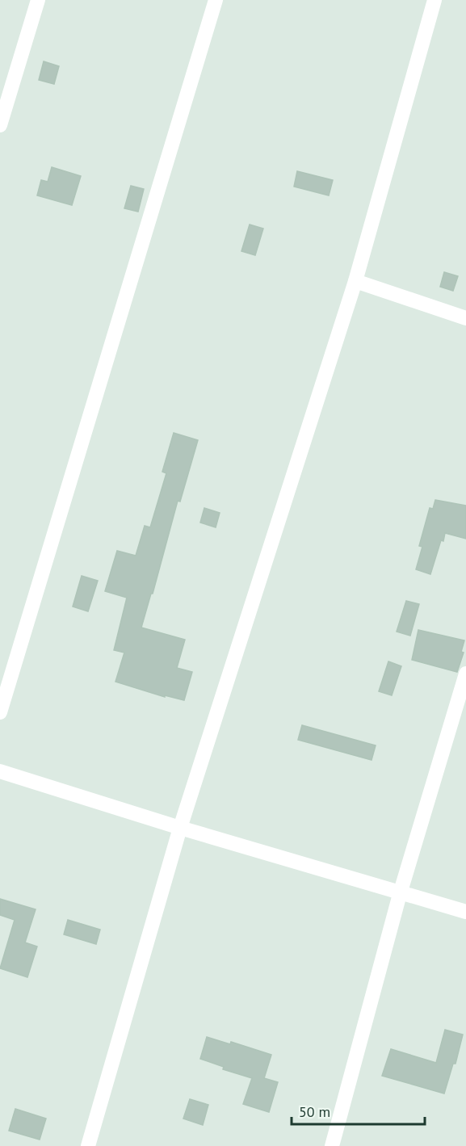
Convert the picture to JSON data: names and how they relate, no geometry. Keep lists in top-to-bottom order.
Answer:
{
  "scale_bar": "50 m"
}
